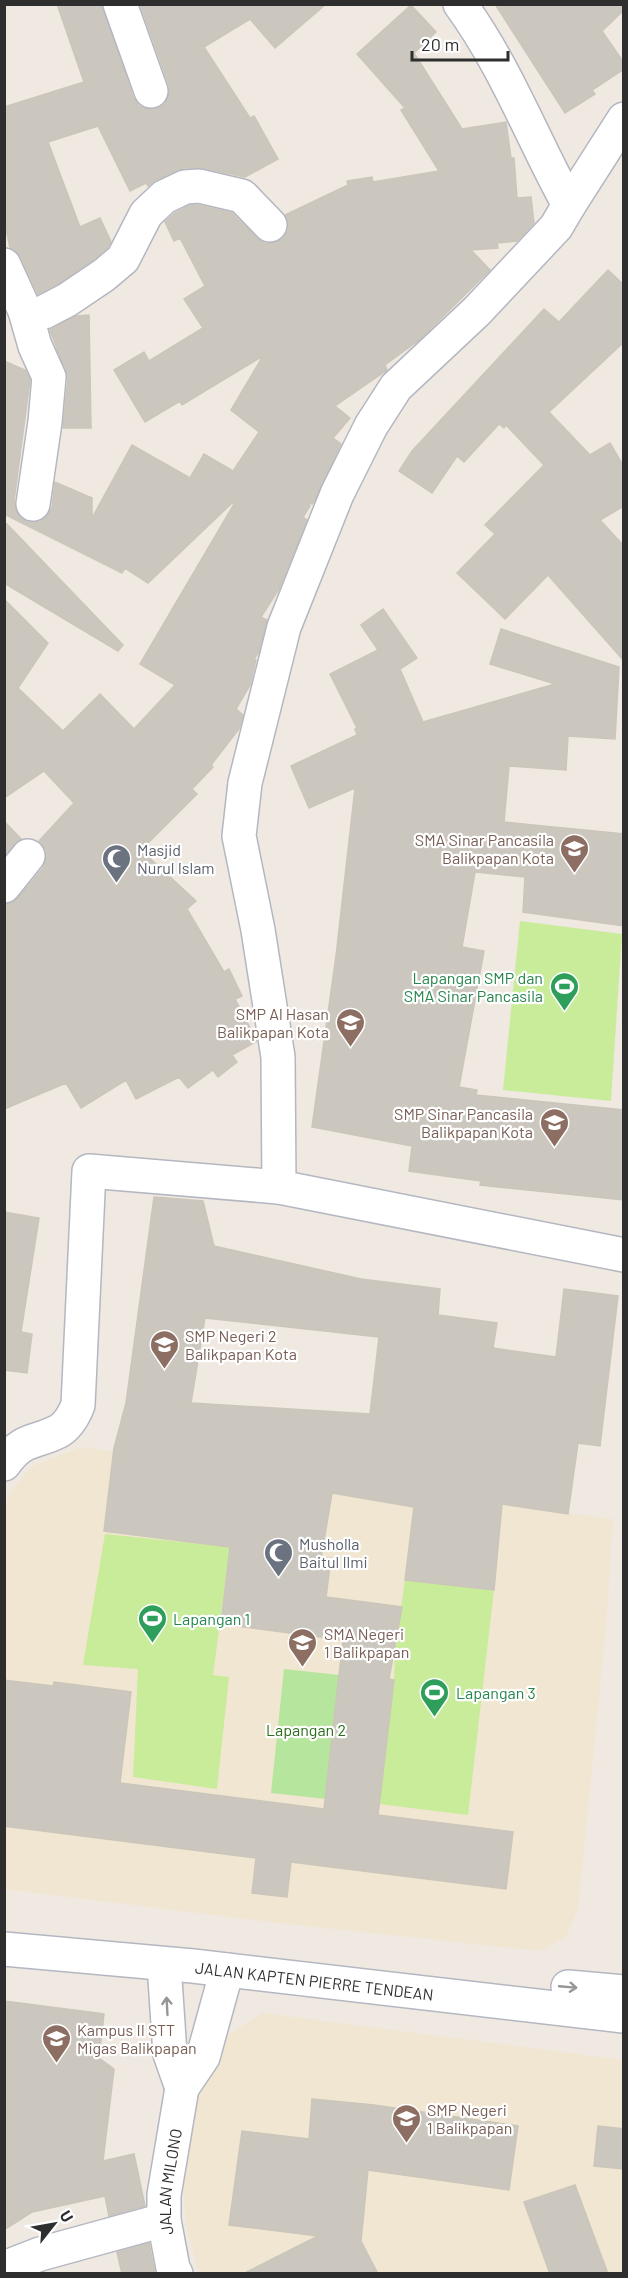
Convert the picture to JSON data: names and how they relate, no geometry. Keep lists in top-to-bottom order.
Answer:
{
  "streets": {
    "street": ["JALAN KAPTEN PIERRE TENDEAN", "JALAN MILONO"]
  },
  "parks": ["Lapangan 2"],
  "places": {
    "school or university": [
      "SMA Sinar Pancasila Balikpapan Kota",
      "SMP Al Hasan Balikpapan Kota",
      "SMP Sinar Pancasila Balikpapan Kota",
      "SMP Negeri 2 Balikpapan Kota",
      "SMA Negeri 1 Balikpapan",
      "Kampus II STT Migas Balikpapan",
      "SMP Negeri 1 Balikpapan"
    ],
    "mosque": ["Masjid Nurul Islam", "Musholla Baitul Ilmi"],
    "sports": ["Lapangan SMP dan SMA Sinar Pancasila", "Lapangan 1", "Lapangan 3"]
  },
  "scale_bar": "20 m",
  "north": "top right"
}
